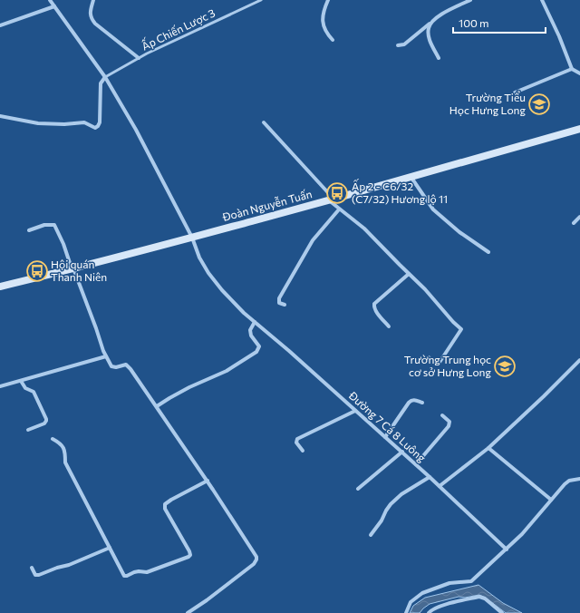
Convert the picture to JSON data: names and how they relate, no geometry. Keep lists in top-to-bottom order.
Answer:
{
  "streets": {
    "main road": ["Đoàn Nguyễn Tuấn"],
    "street": ["Đường 7 Cá 8 Luông"],
    "lane": ["Ấp Chiến Lược 3"]
  },
  "crossings": [
    ["Ấp Chiến Lược 3", "Đường 7 Cá 8 Luông"],
    ["Đoàn Nguyễn Tuấn", "Đường 7 Cá 8 Luông"]
  ],
  "places": {
    "school or university": ["Trường Tiểu Học Hưng Long", "Trường Trung học cơ sở Hưng Long"],
    "bus stop": ["Ấp 2 - C6/32 (C7/32) Hương lộ 11", "Hội quán Thanh Niên"]
  },
  "scale_bar": "100 m"
}
